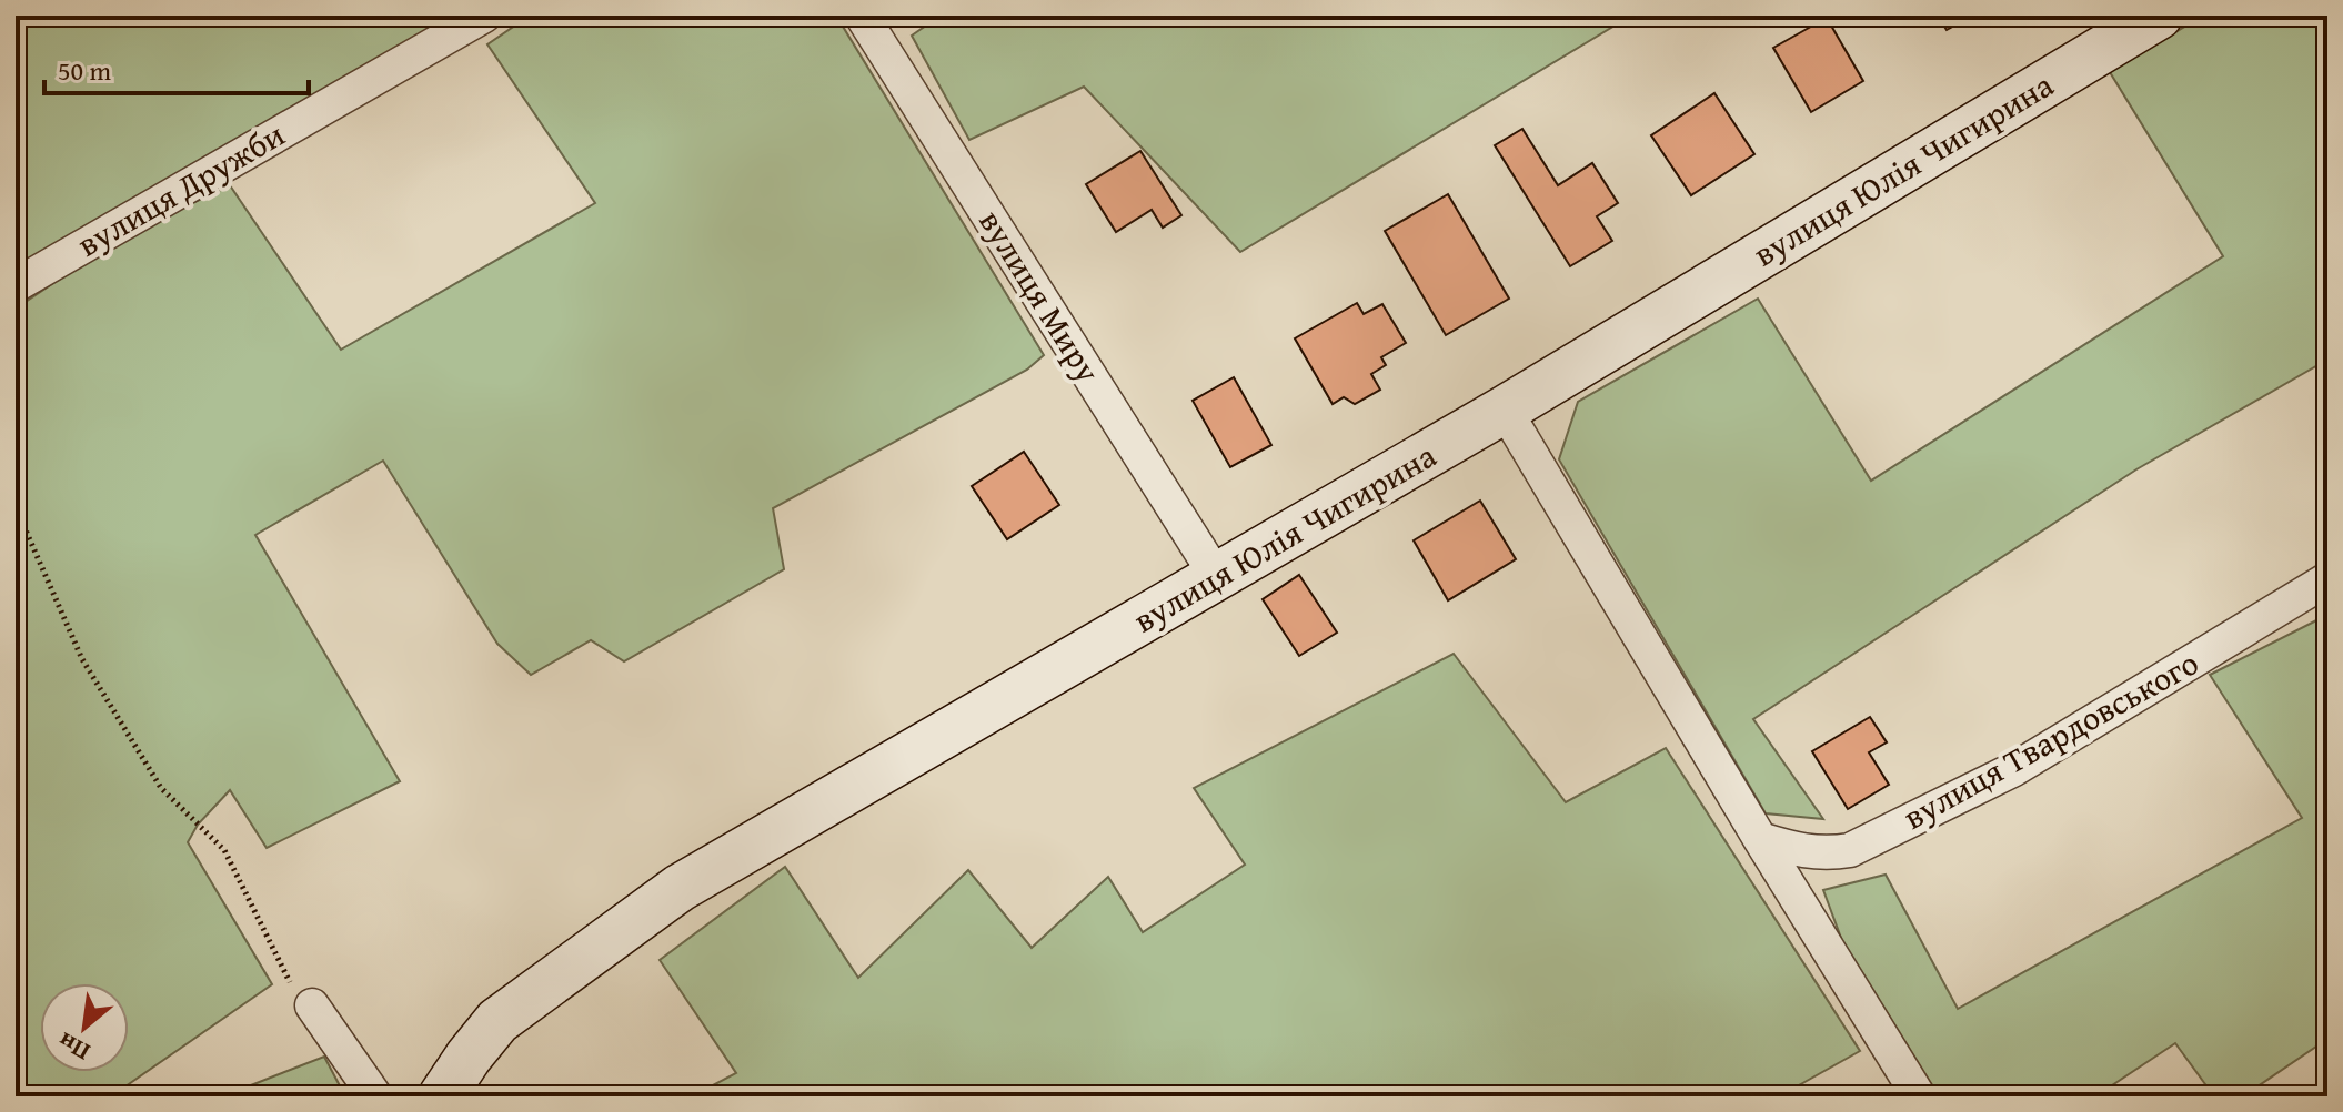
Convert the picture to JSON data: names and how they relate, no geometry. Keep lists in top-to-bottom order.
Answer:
{
  "streets": {
    "street": [
      "вулиця Юлія Чигирина",
      "вулиця Дружби",
      "вулиця Миру",
      "вулиця Твардовського"
    ]
  },
  "crossings": [
    ["вулиця Юлія Чигирина", "вулиця Миру"]
  ],
  "scale_bar": "50 m",
  "north": "bottom left"
}
